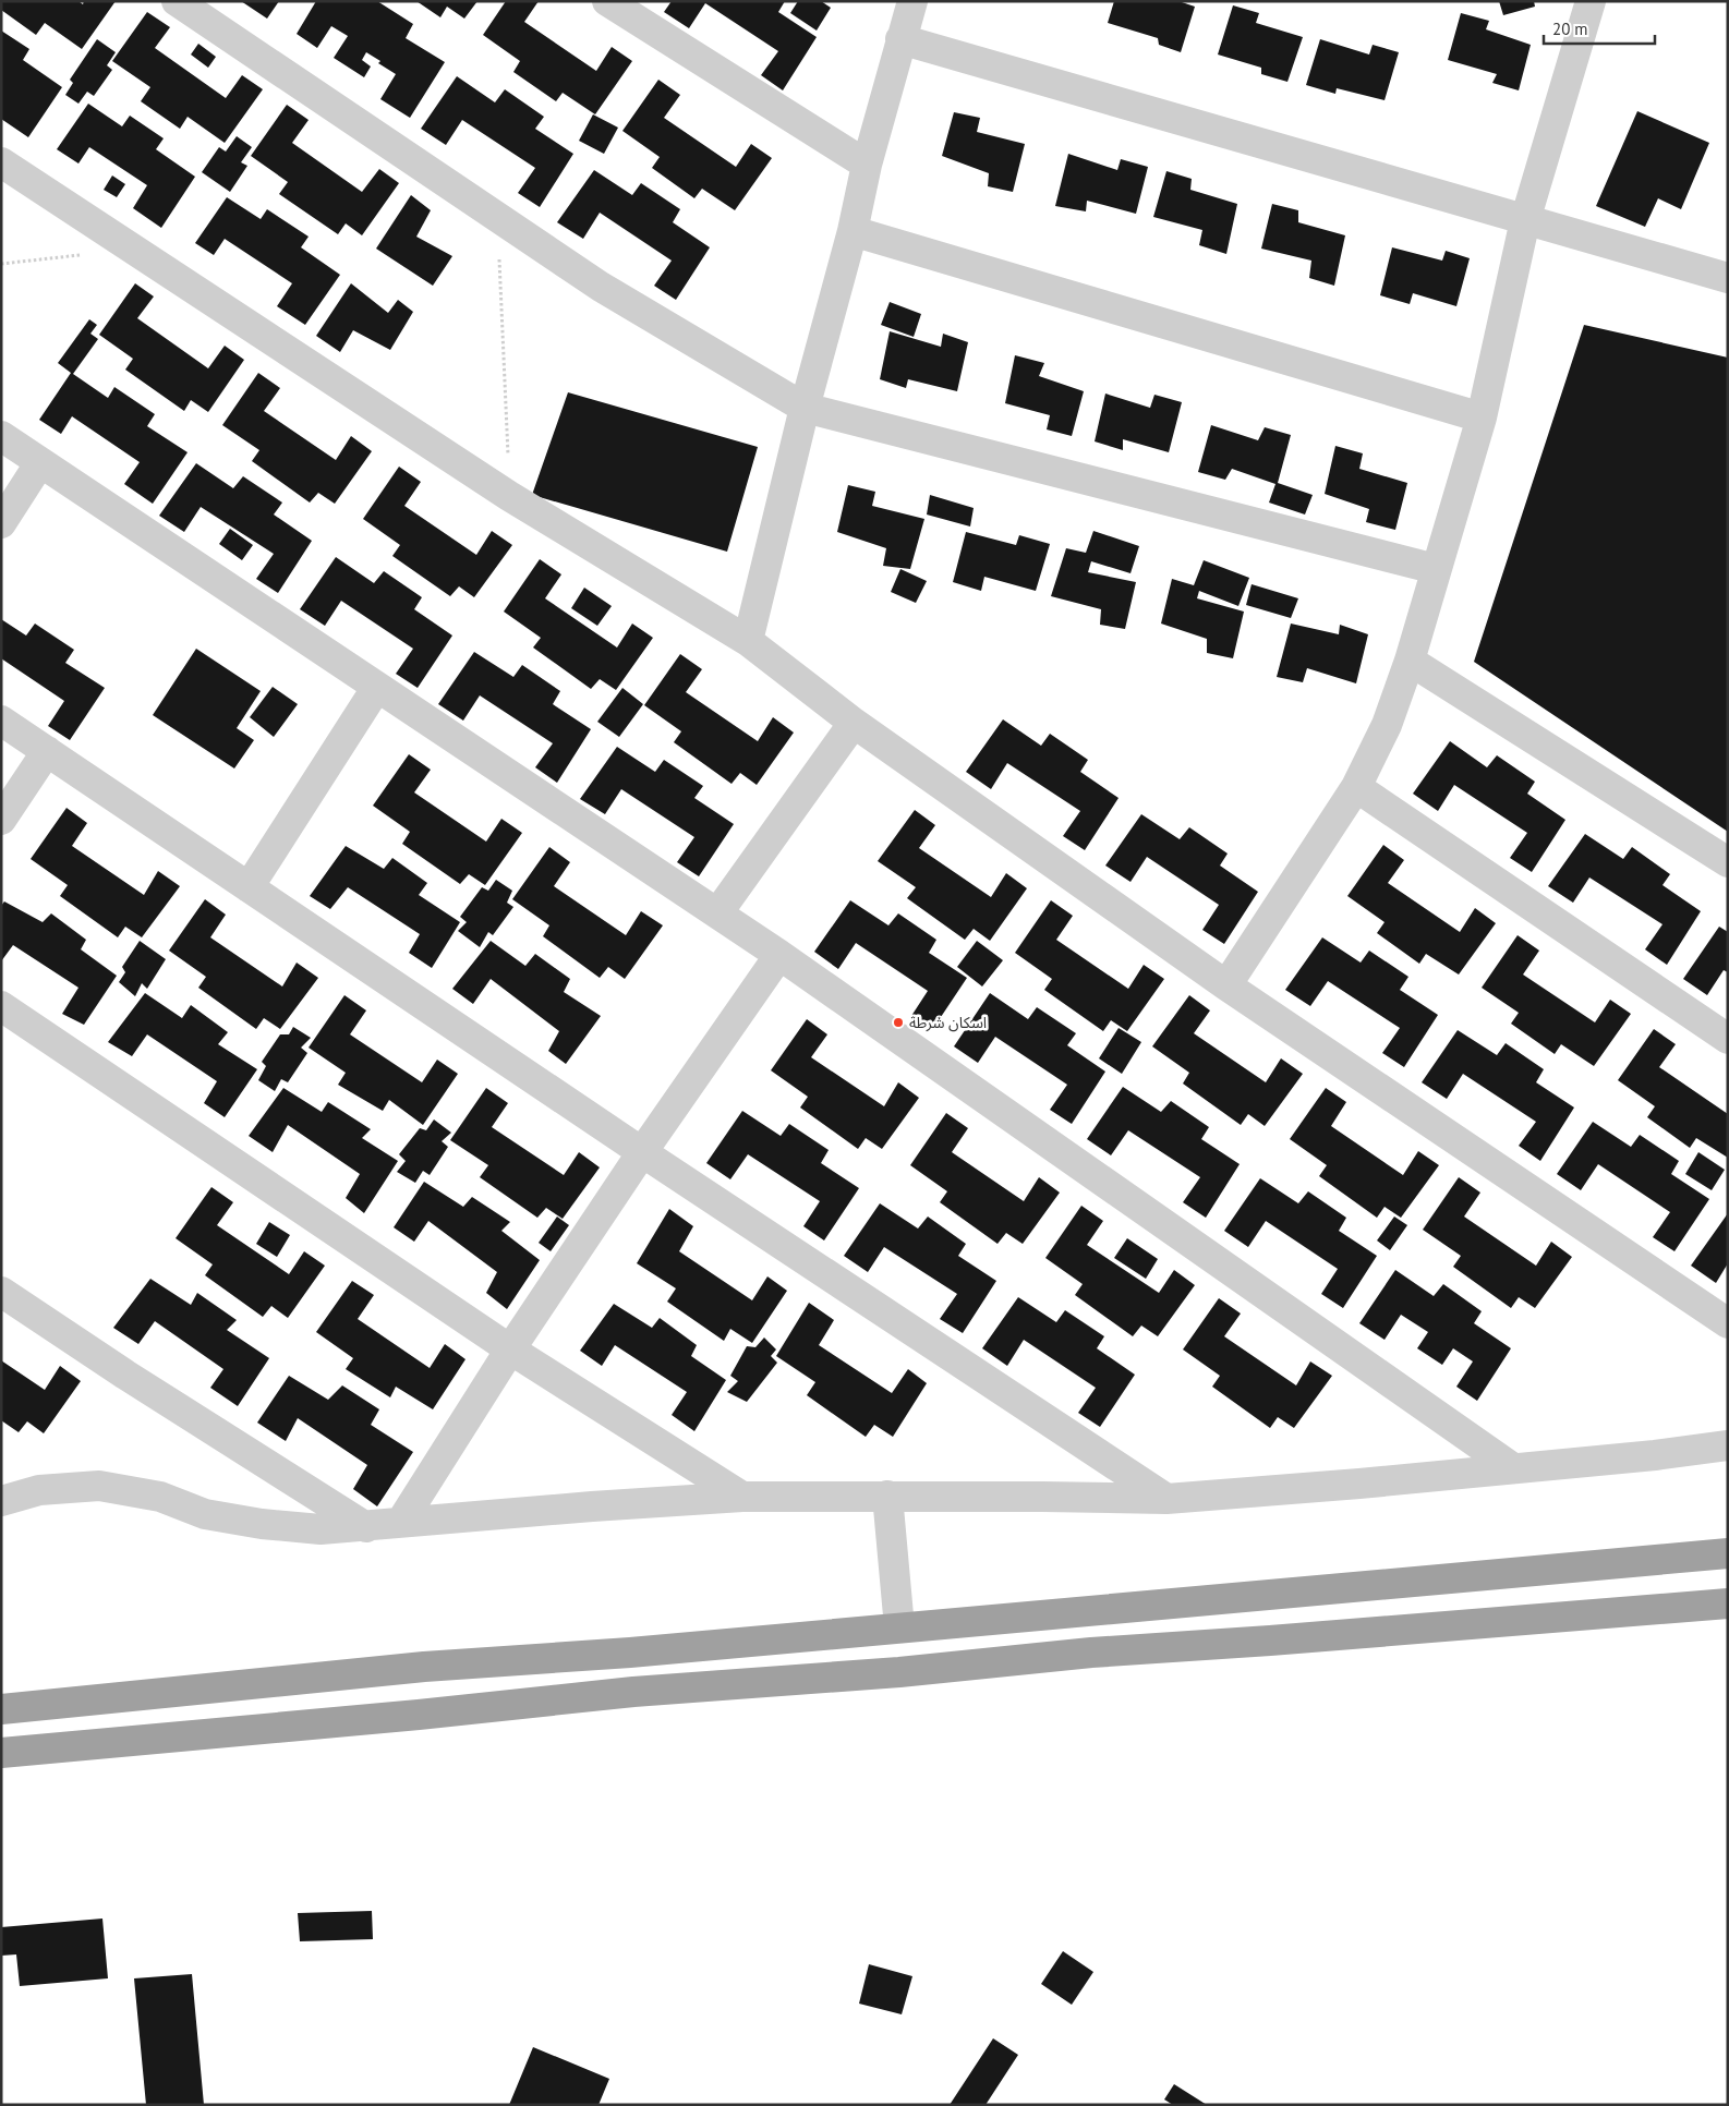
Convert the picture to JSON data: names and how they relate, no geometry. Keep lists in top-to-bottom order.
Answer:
{
  "places": ["اسكان شرطة"],
  "scale_bar": "20 m"
}
